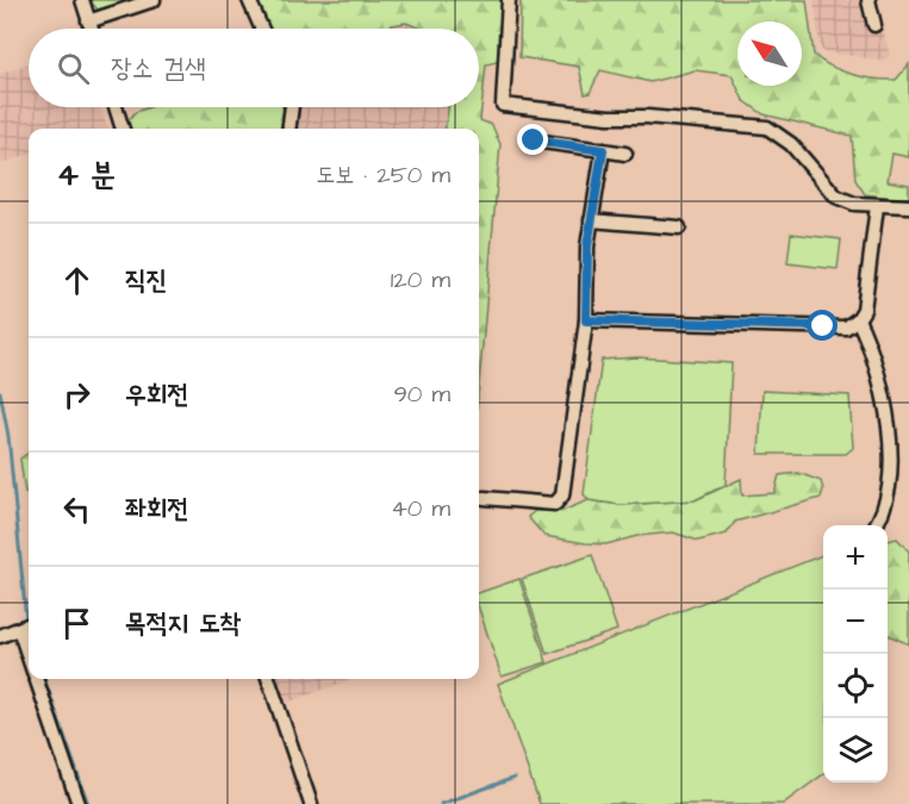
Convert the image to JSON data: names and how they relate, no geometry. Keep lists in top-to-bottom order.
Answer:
{
  "north": "top left",
  "page": {
    "search": "장소 검색",
    "heading": ["4 분", "도보 · 250 m"],
    "list": [
      ["직진", "120 m"],
      ["우회전", "90 m"],
      ["좌회전", "40 m"],
      "목적지 도착"
    ],
    "map_buttons": ["+", "−"]
  }
}
